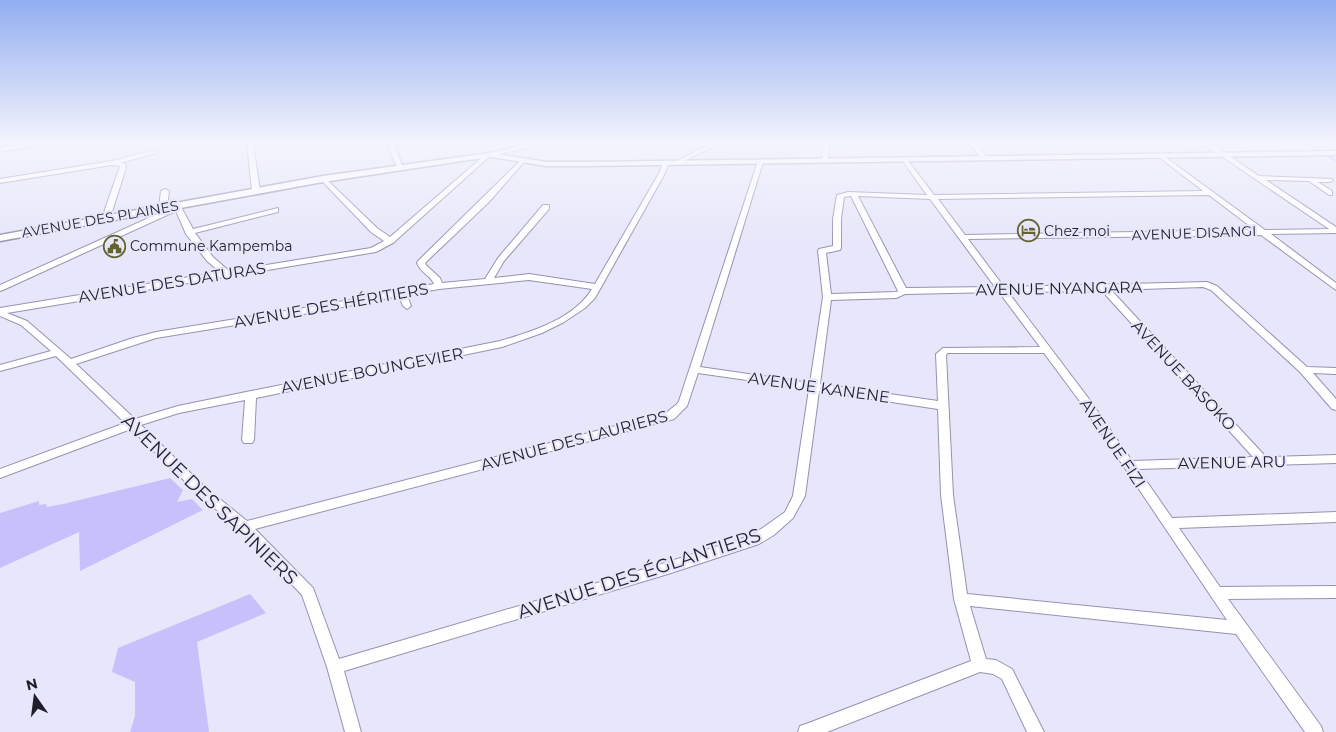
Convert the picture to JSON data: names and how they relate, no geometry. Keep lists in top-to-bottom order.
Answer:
{
  "streets": {
    "street": [
      "AVENUE DES PLAINES",
      "AVENUE DISANGI",
      "AVENUE DES DATURAS",
      "AVENUE NYANGARA",
      "AVENUE DES HÉRITIERS",
      "AVENUE BOUNGEVIER",
      "AVENUE BASOKO",
      "AVENUE KANENE",
      "AVENUE DES LAURIERS",
      "AVENUE FIZI",
      "AVENUE ARU",
      "AVENUE DES SAPINIERS",
      "AVENUE DES ÉGLANTIERS"
    ]
  },
  "crossings": [
    ["AVENUE DISANGI", "AVENUE FIZI"],
    ["AVENUE DES DATURAS", "AVENUE DES SAPINIERS"],
    ["AVENUE NYANGARA", "AVENUE BASOKO"],
    ["AVENUE NYANGARA", "AVENUE FIZI"],
    ["AVENUE NYANGARA", "AVENUE DES ÉGLANTIERS"],
    ["AVENUE DES HÉRITIERS", "AVENUE BOUNGEVIER"],
    ["AVENUE DES HÉRITIERS", "AVENUE DES SAPINIERS"],
    ["AVENUE BOUNGEVIER", "AVENUE DES SAPINIERS"],
    ["AVENUE BASOKO", "AVENUE ARU"],
    ["AVENUE KANENE", "AVENUE DES LAURIERS"],
    ["AVENUE KANENE", "AVENUE DES ÉGLANTIERS"],
    ["AVENUE DES LAURIERS", "AVENUE DES SAPINIERS"],
    ["AVENUE FIZI", "AVENUE ARU"],
    ["AVENUE DES SAPINIERS", "AVENUE DES ÉGLANTIERS"]
  ],
  "places": {
    "hotel": ["Chez moi"],
    "public building": ["Commune Kampemba"]
  },
  "north": "top"
}
